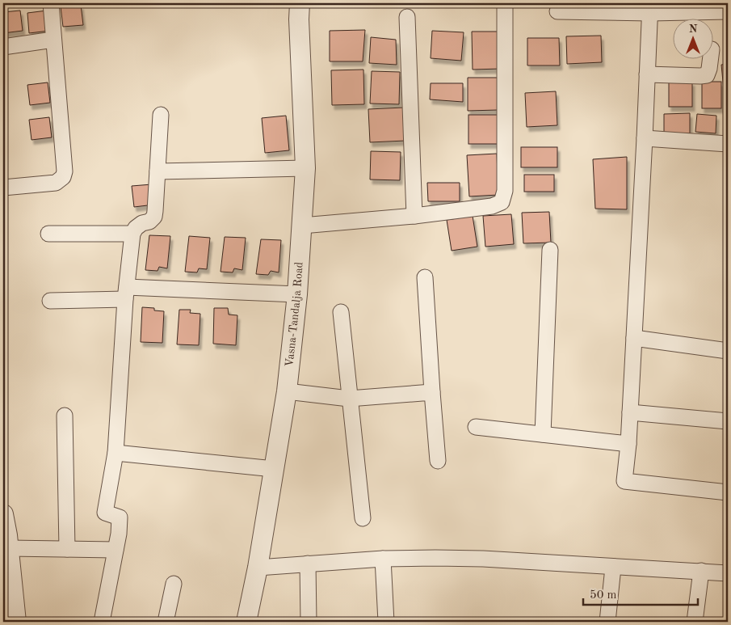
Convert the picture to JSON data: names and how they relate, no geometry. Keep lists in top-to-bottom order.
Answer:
{
  "streets": {
    "street": ["Vasna-Tandalja Road"]
  },
  "scale_bar": "50 m",
  "north": "top"
}
